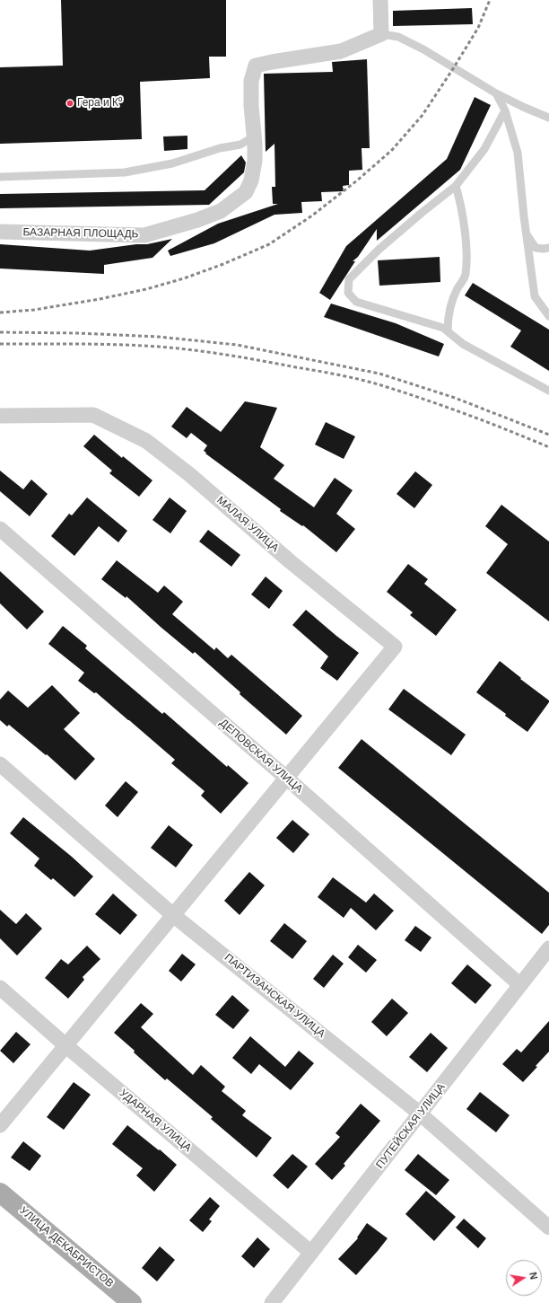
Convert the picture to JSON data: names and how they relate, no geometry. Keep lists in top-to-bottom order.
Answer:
{
  "streets": {
    "main road": ["УЛИЦА ДЕКАБРИСТОВ"],
    "street": [
      "БАЗАРНАЯ ПЛОЩАДЬ",
      "МАЛАЯ УЛИЦА",
      "ДЕПОВСКАЯ УЛИЦА",
      "ПАРТИЗАНСКАЯ УЛИЦА",
      "УДАРНАЯ УЛИЦА",
      "ПУТЕЙСКАЯ УЛИЦА"
    ]
  },
  "crossings": [
    ["МАЛАЯ УЛИЦА", "ДЕПОВСКАЯ УЛИЦА"],
    ["ДЕПОВСКАЯ УЛИЦА", "ПУТЕЙСКАЯ УЛИЦА"],
    ["ПАРТИЗАНСКАЯ УЛИЦА", "ПУТЕЙСКАЯ УЛИЦА"],
    ["УДАРНАЯ УЛИЦА", "ПУТЕЙСКАЯ УЛИЦА"]
  ],
  "places": ["Гера и К⁰"],
  "north": "right"
}
